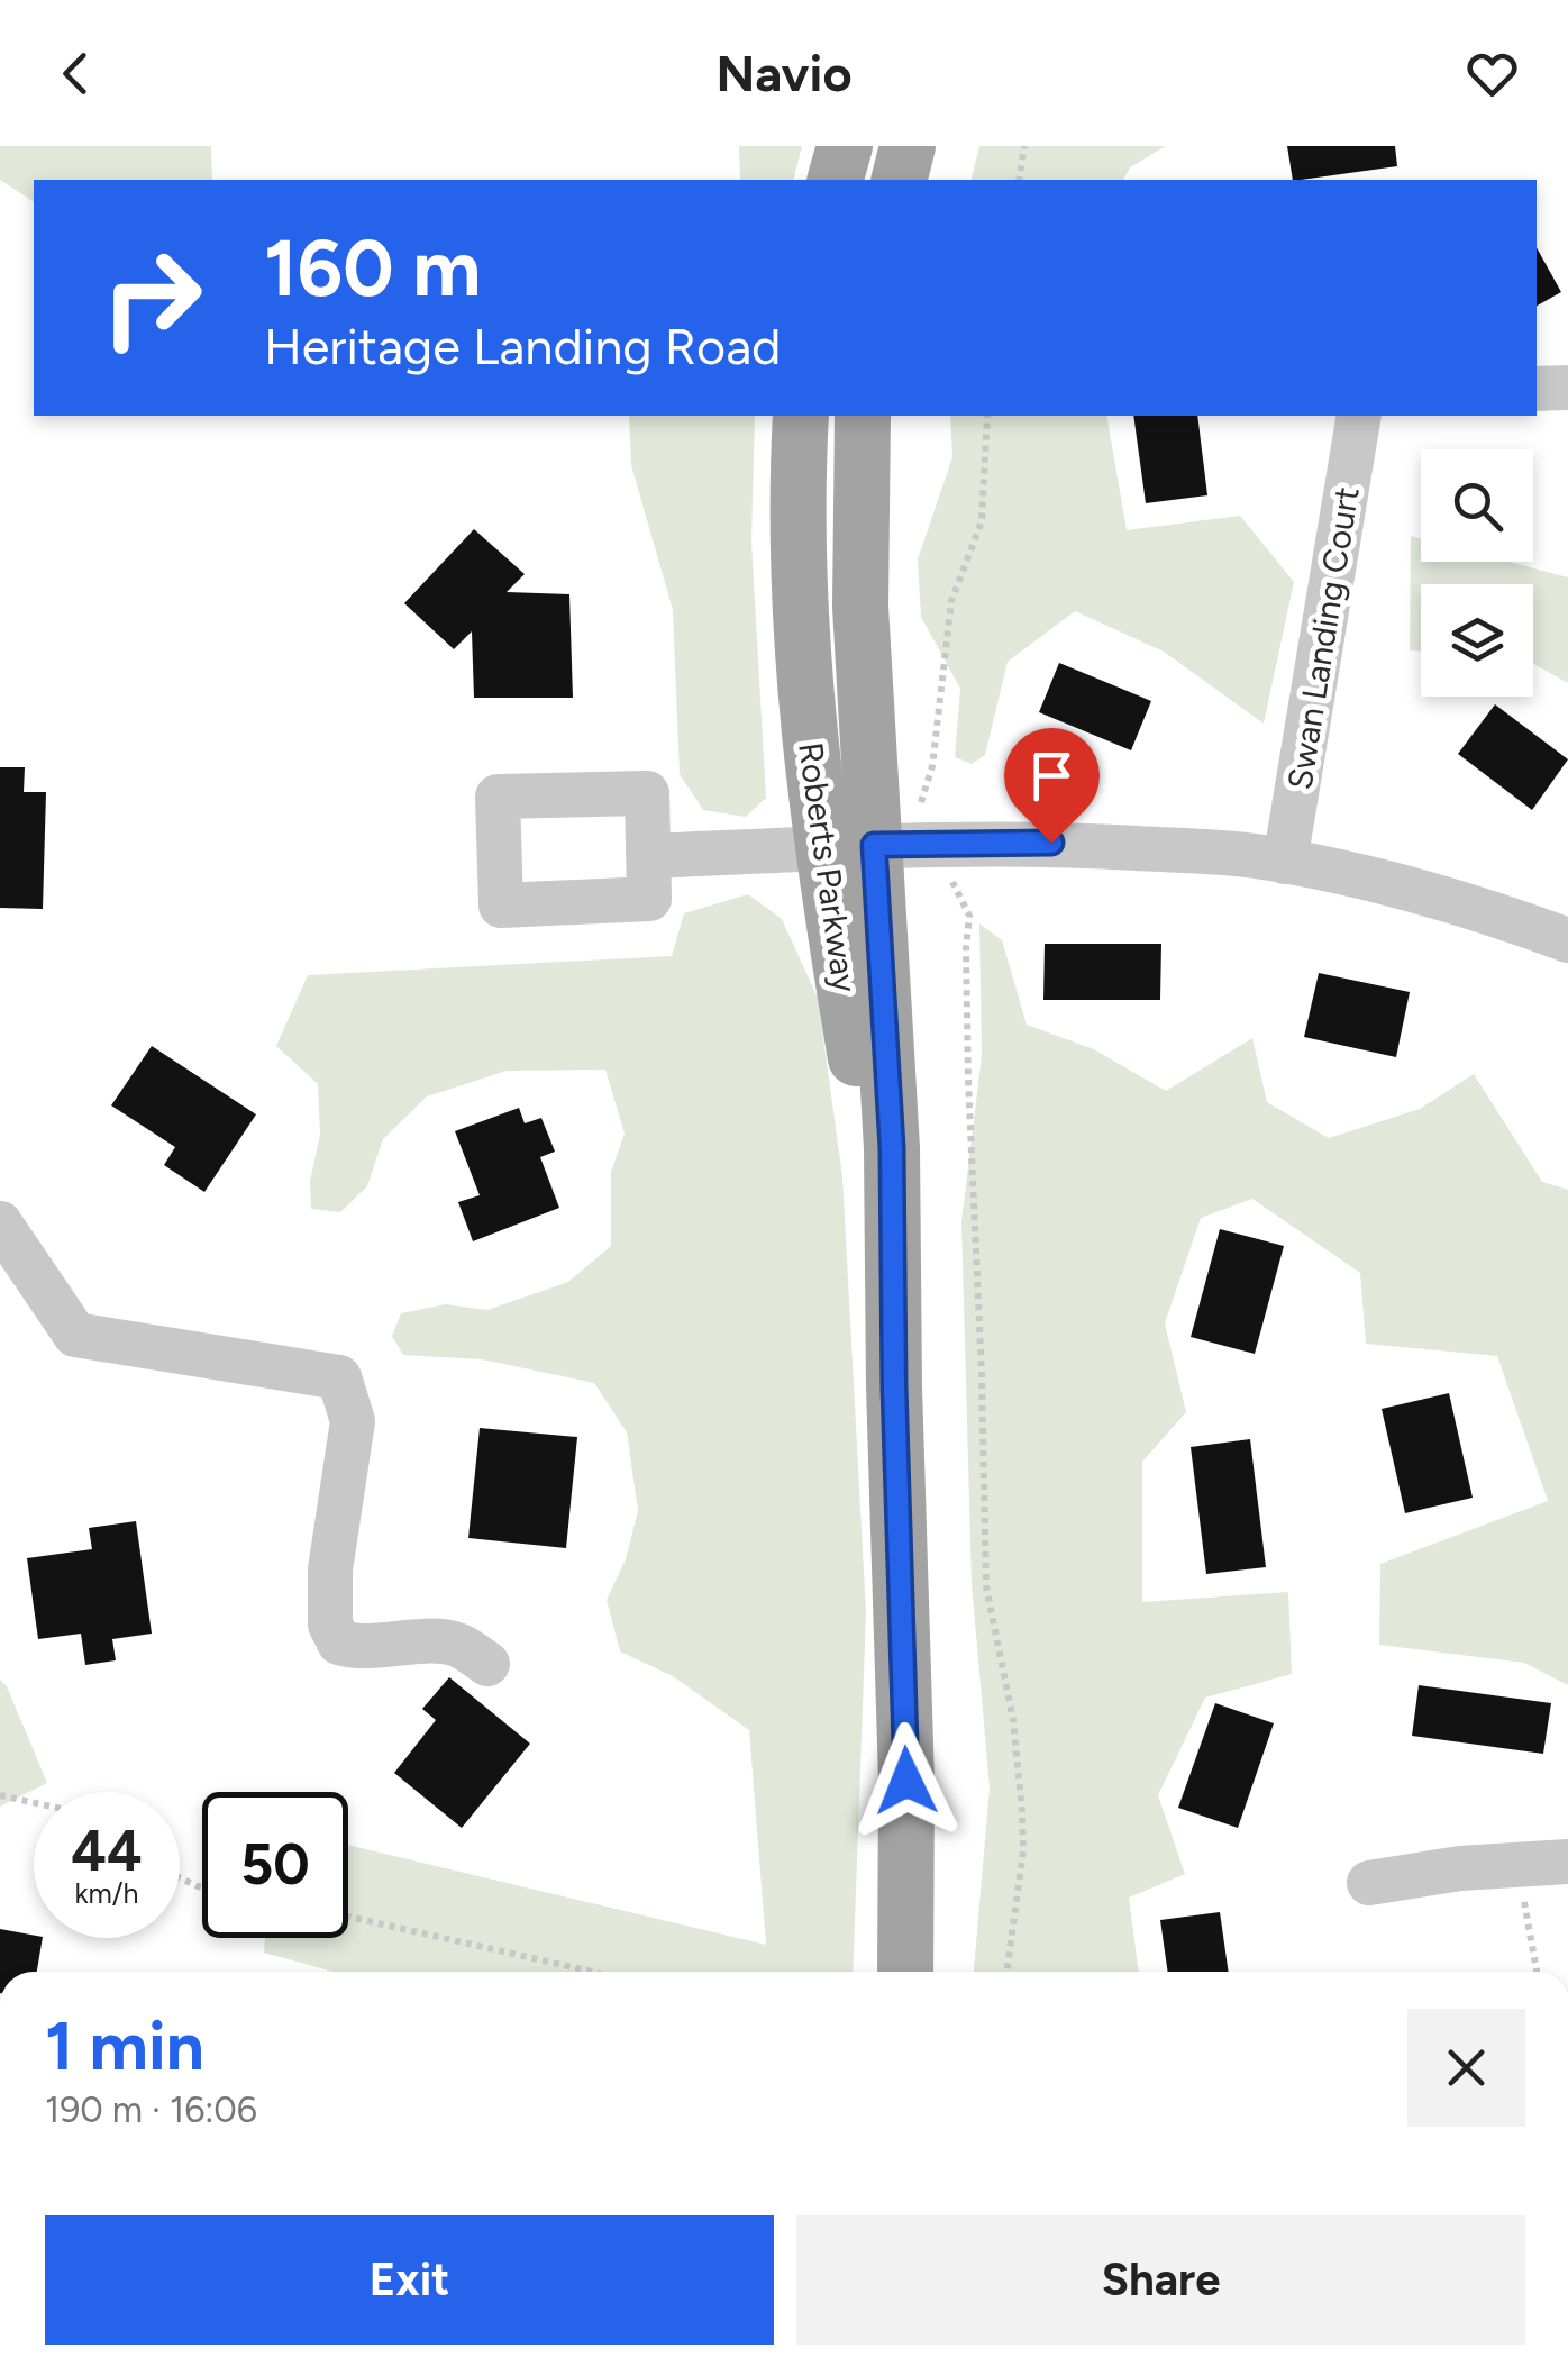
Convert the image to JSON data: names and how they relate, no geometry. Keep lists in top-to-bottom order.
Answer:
{
  "streets": {
    "main road": ["Roberts Parkway"],
    "street": ["Swan Landing Court"]
  },
  "page": {
    "header": "Navio",
    "turn": ["160 m", "Heritage Landing Road"],
    "speed": "44 km/h",
    "limit": "50",
    "heading": ["1 min", "190 m · 16:06"],
    "buttons": ["Exit", "Share"]
  }
}
